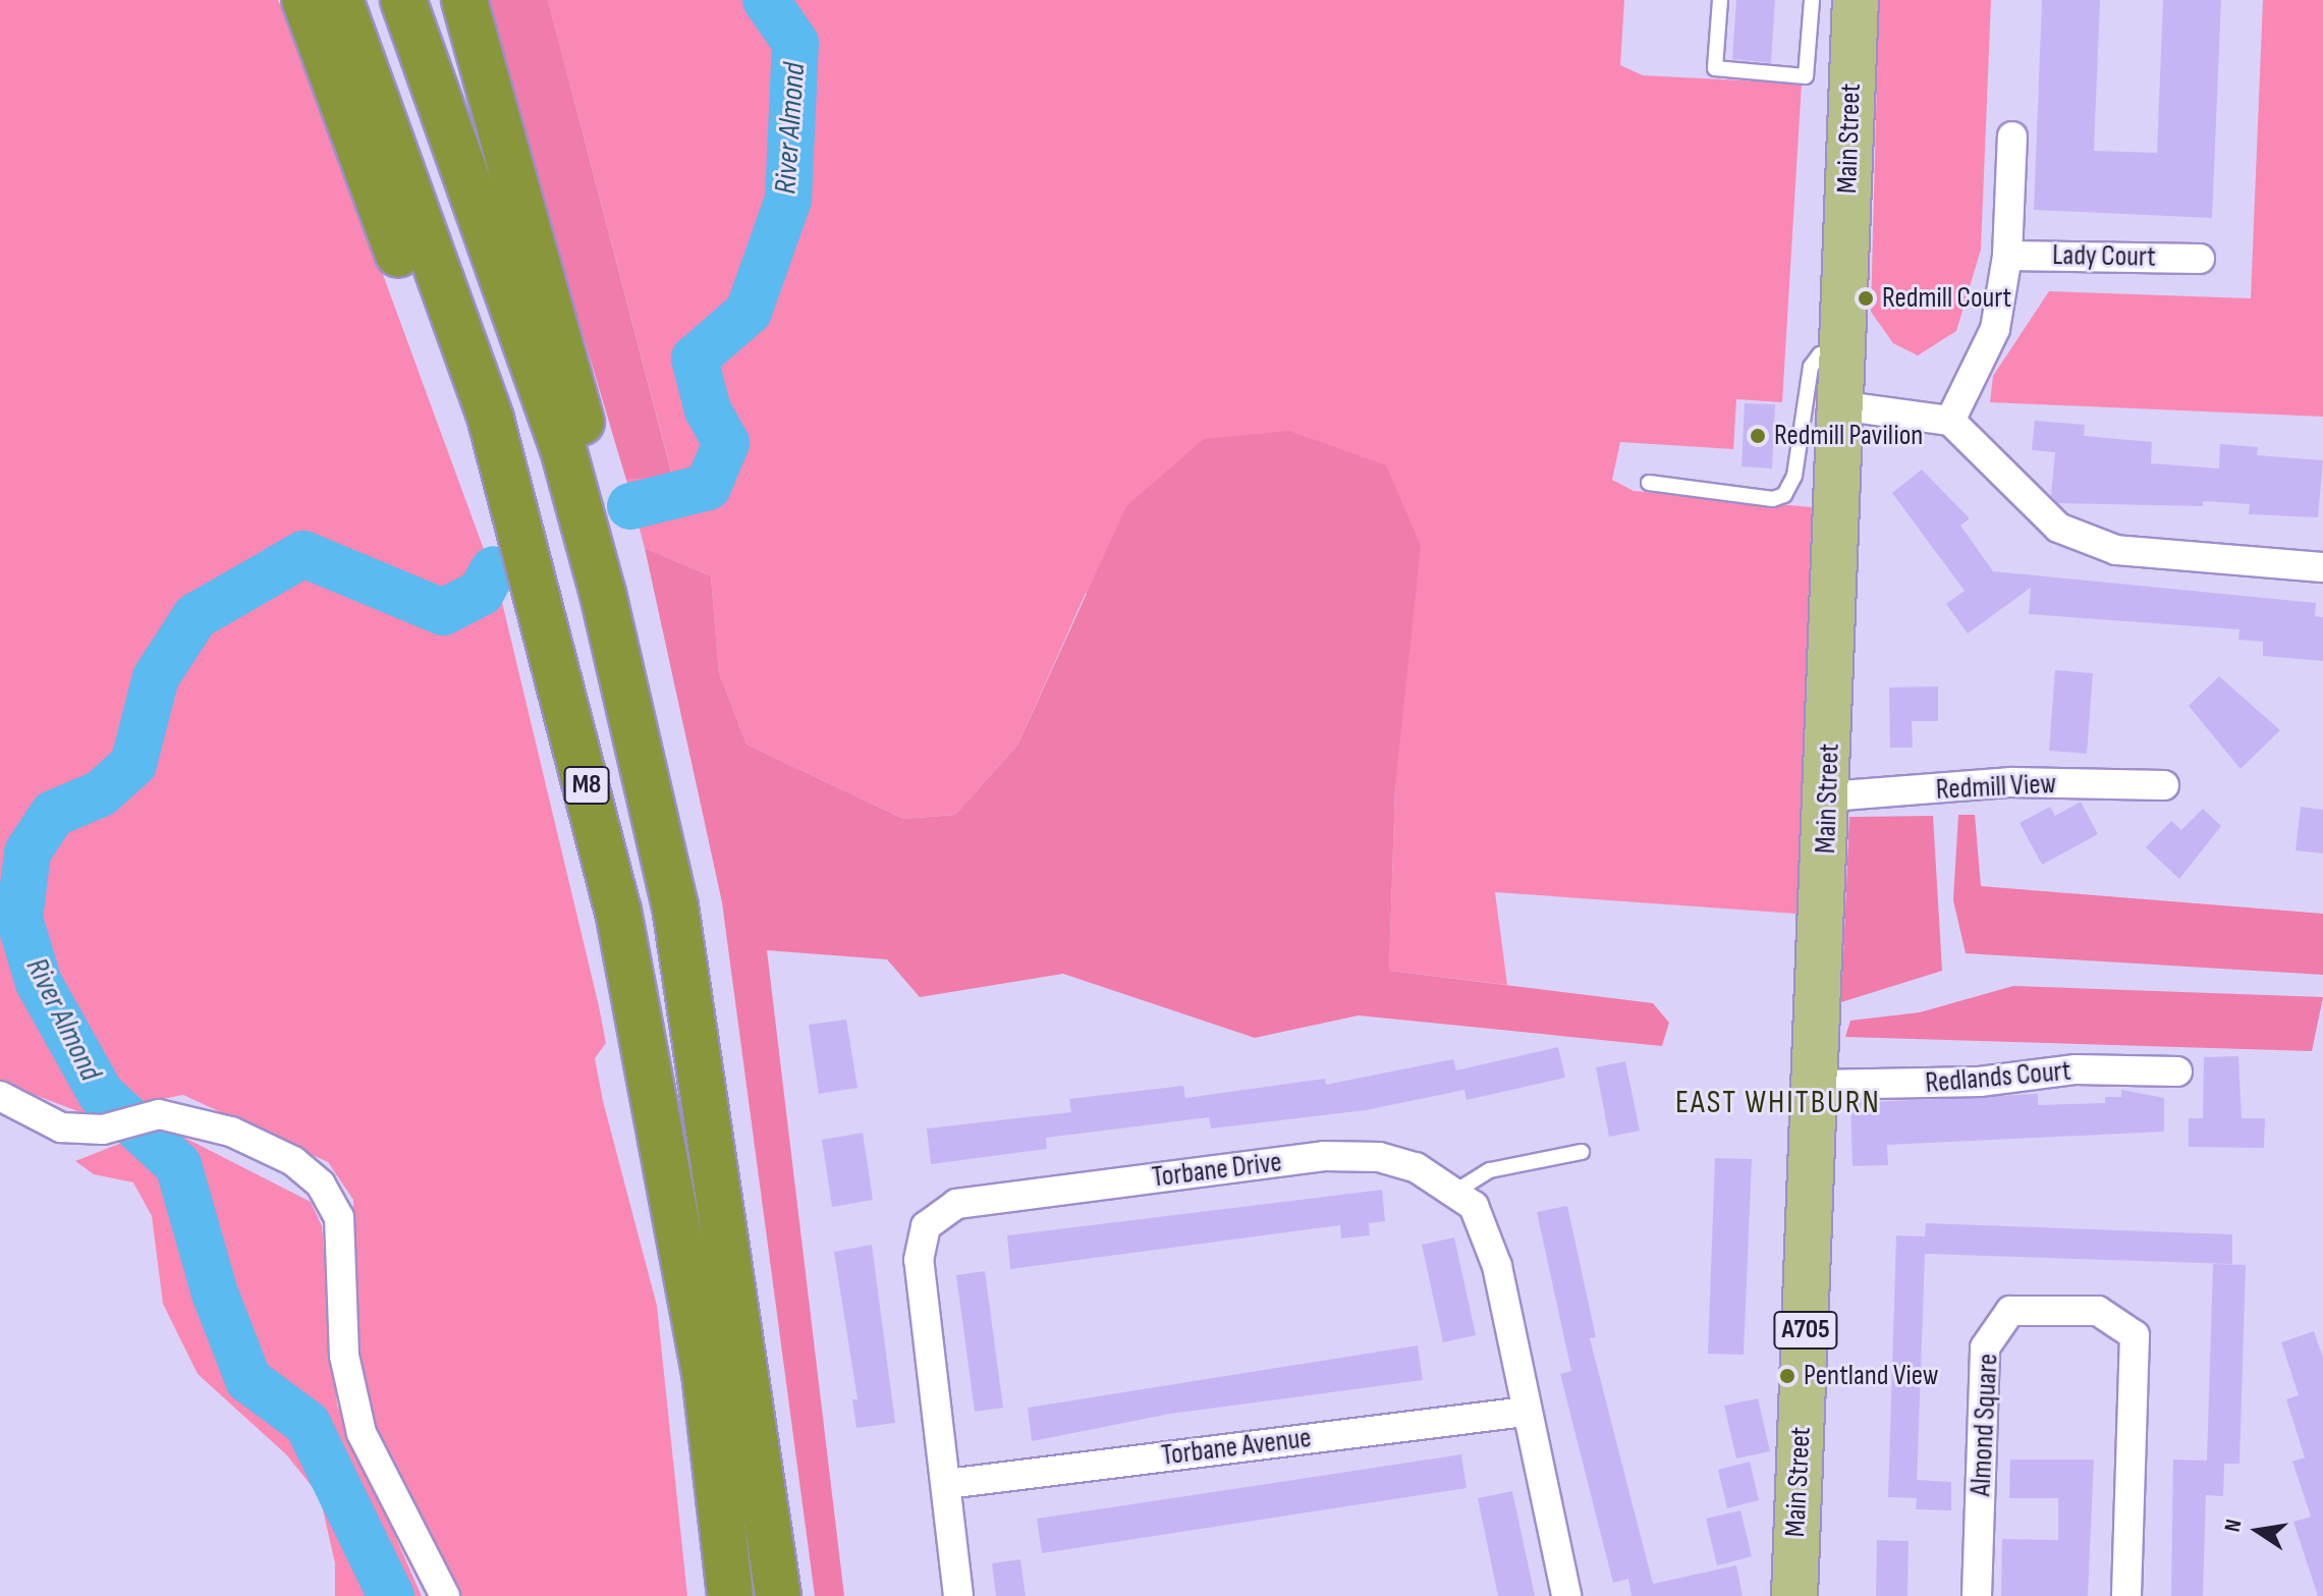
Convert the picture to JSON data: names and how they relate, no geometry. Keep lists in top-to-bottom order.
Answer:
{
  "streets": {
    "highway": ["M8"],
    "main road": ["Main Street", "A705"],
    "street": [
      "Lady Court",
      "Redmill View",
      "Redlands Court",
      "Torbane Drive",
      "Almond Square",
      "Torbane Avenue"
    ]
  },
  "crossings": [
    ["Main Street", "Redmill View"],
    ["Main Street", "Redlands Court"],
    ["Torbane Drive", "Torbane Avenue"]
  ],
  "districts": ["EAST WHITBURN"],
  "water": ["River Almond"],
  "places": ["Redmill Court", "Redmill Pavilion", "Pentland View"],
  "north": "left"
}
